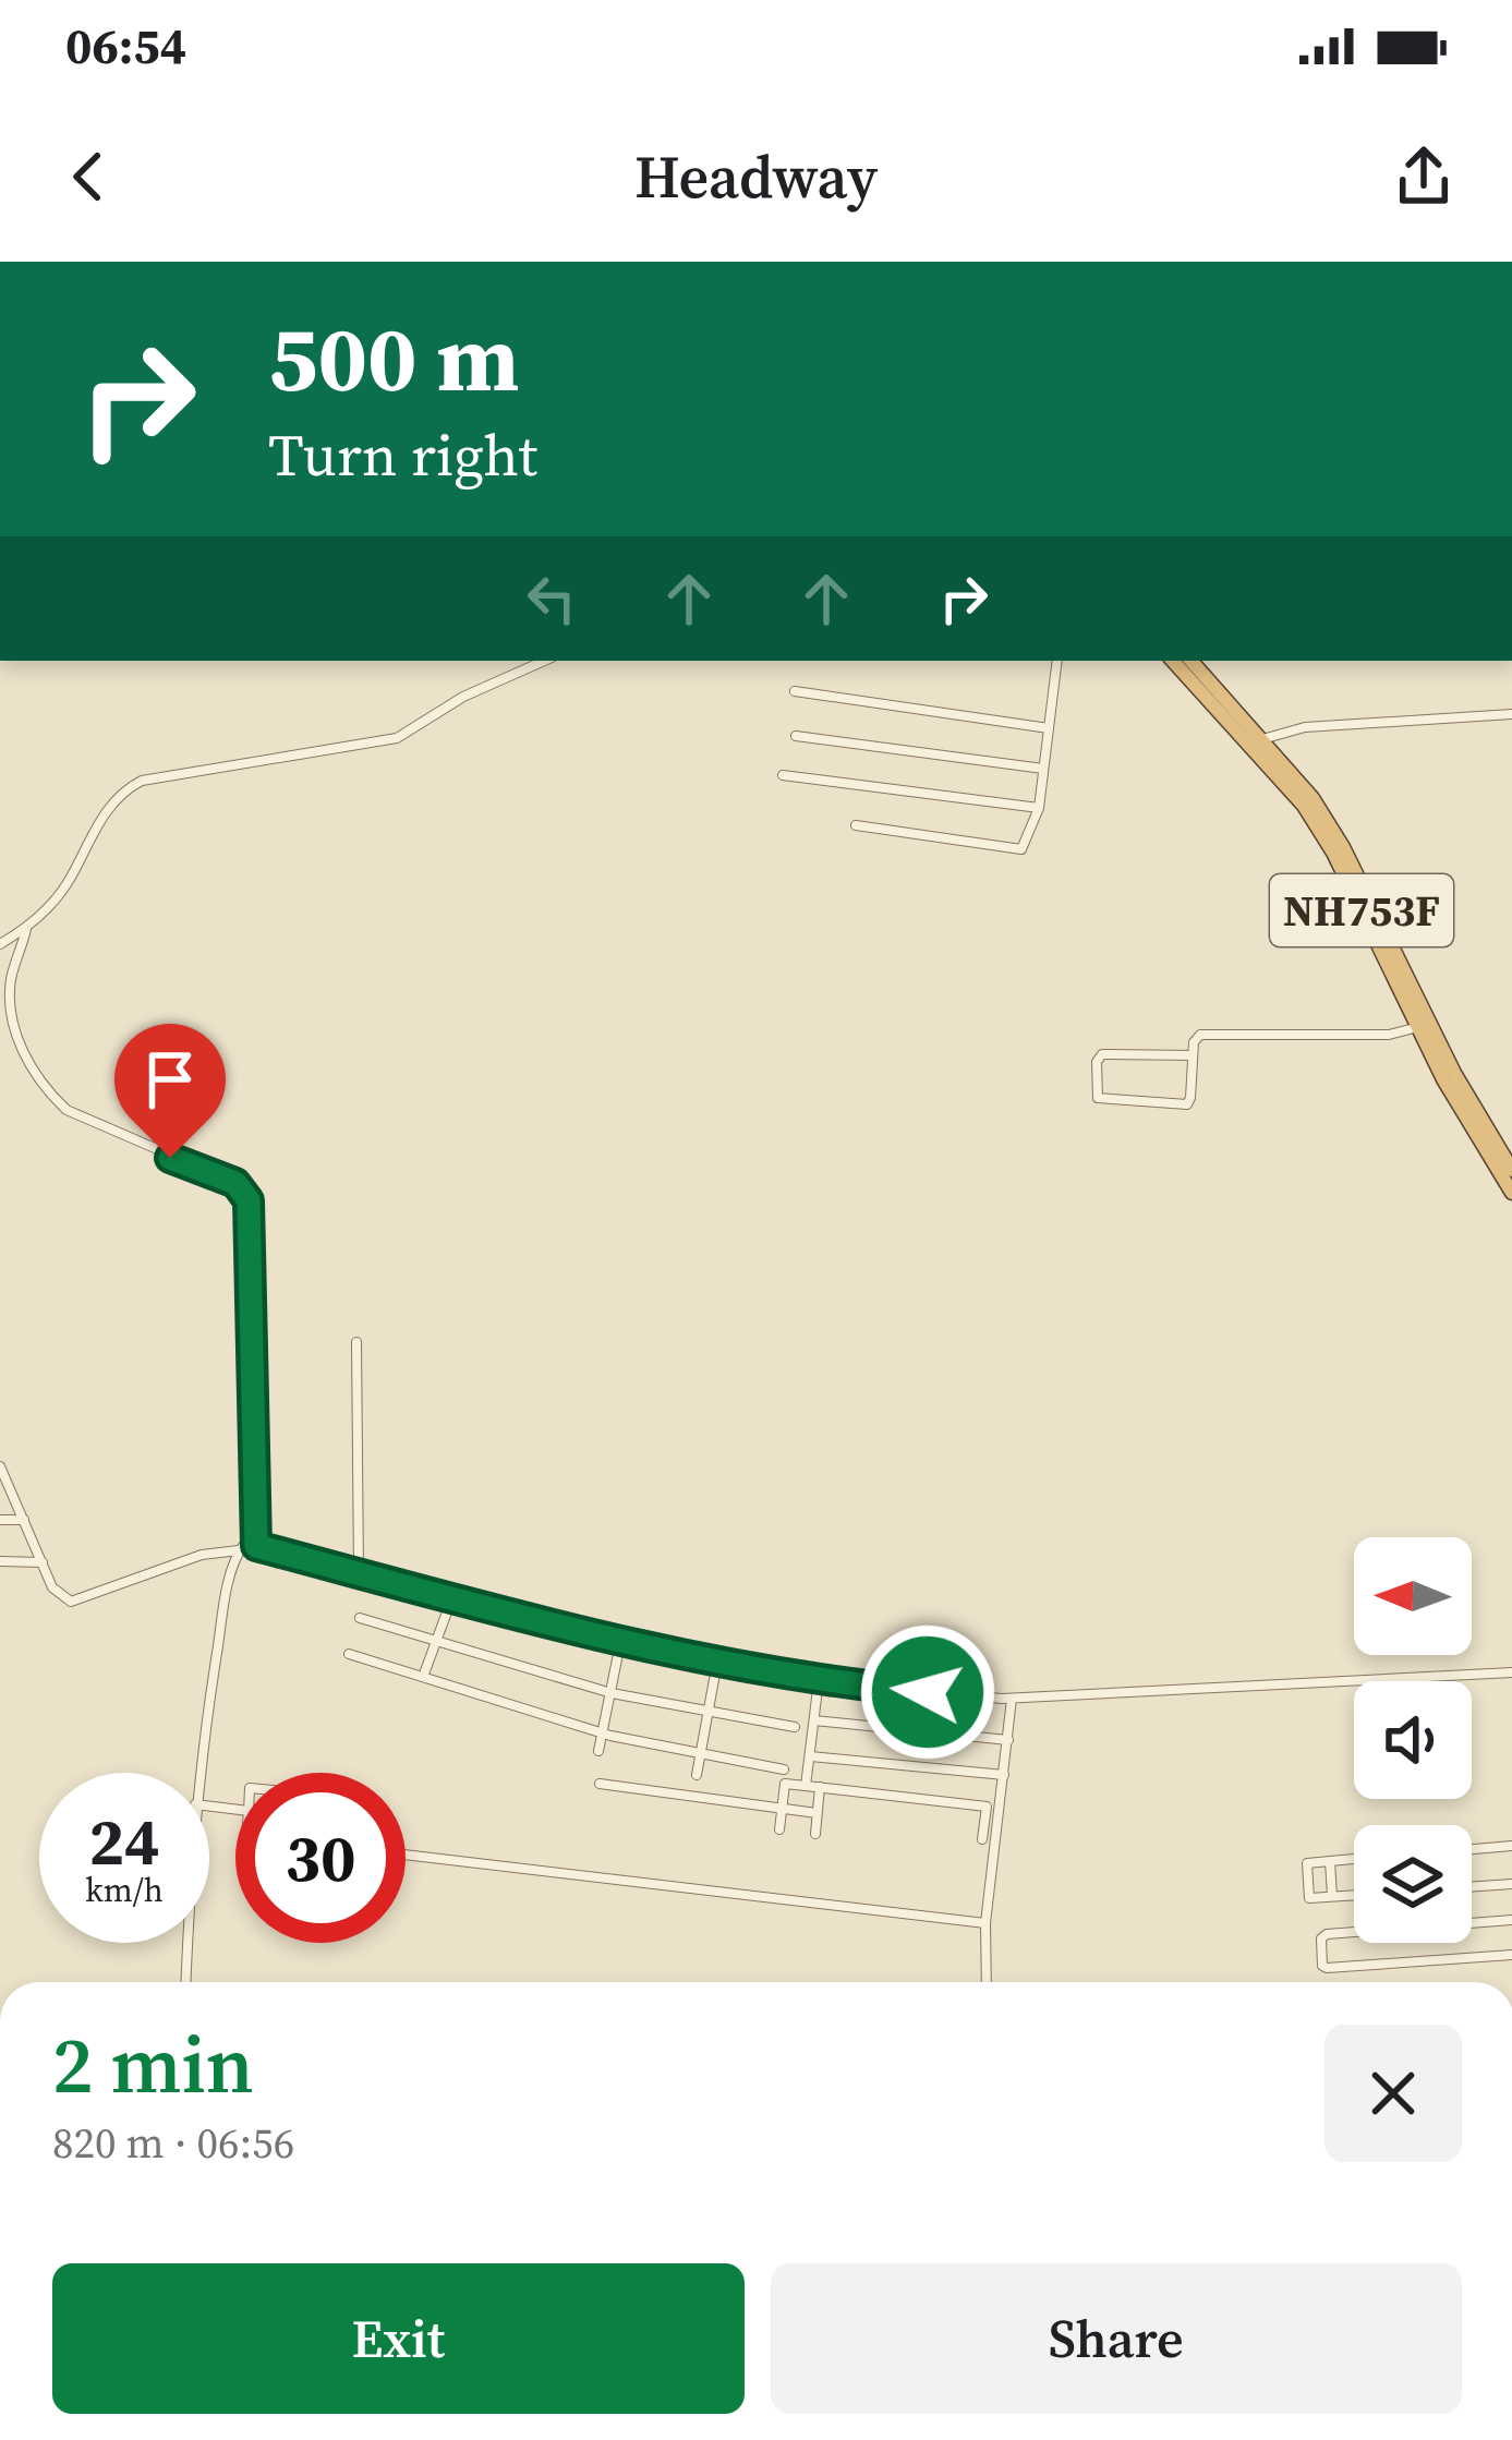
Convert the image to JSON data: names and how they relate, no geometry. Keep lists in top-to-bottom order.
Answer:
{
  "streets": {
    "highway": ["NH753F"]
  },
  "north": "left",
  "page": {
    "status": "06:54",
    "header": "Headway",
    "turn": ["500 m", "Turn right"],
    "speed": "24 km/h",
    "limit": "30",
    "heading": ["2 min", "820 m · 06:56"],
    "buttons": ["Exit", "Share"]
  }
}
